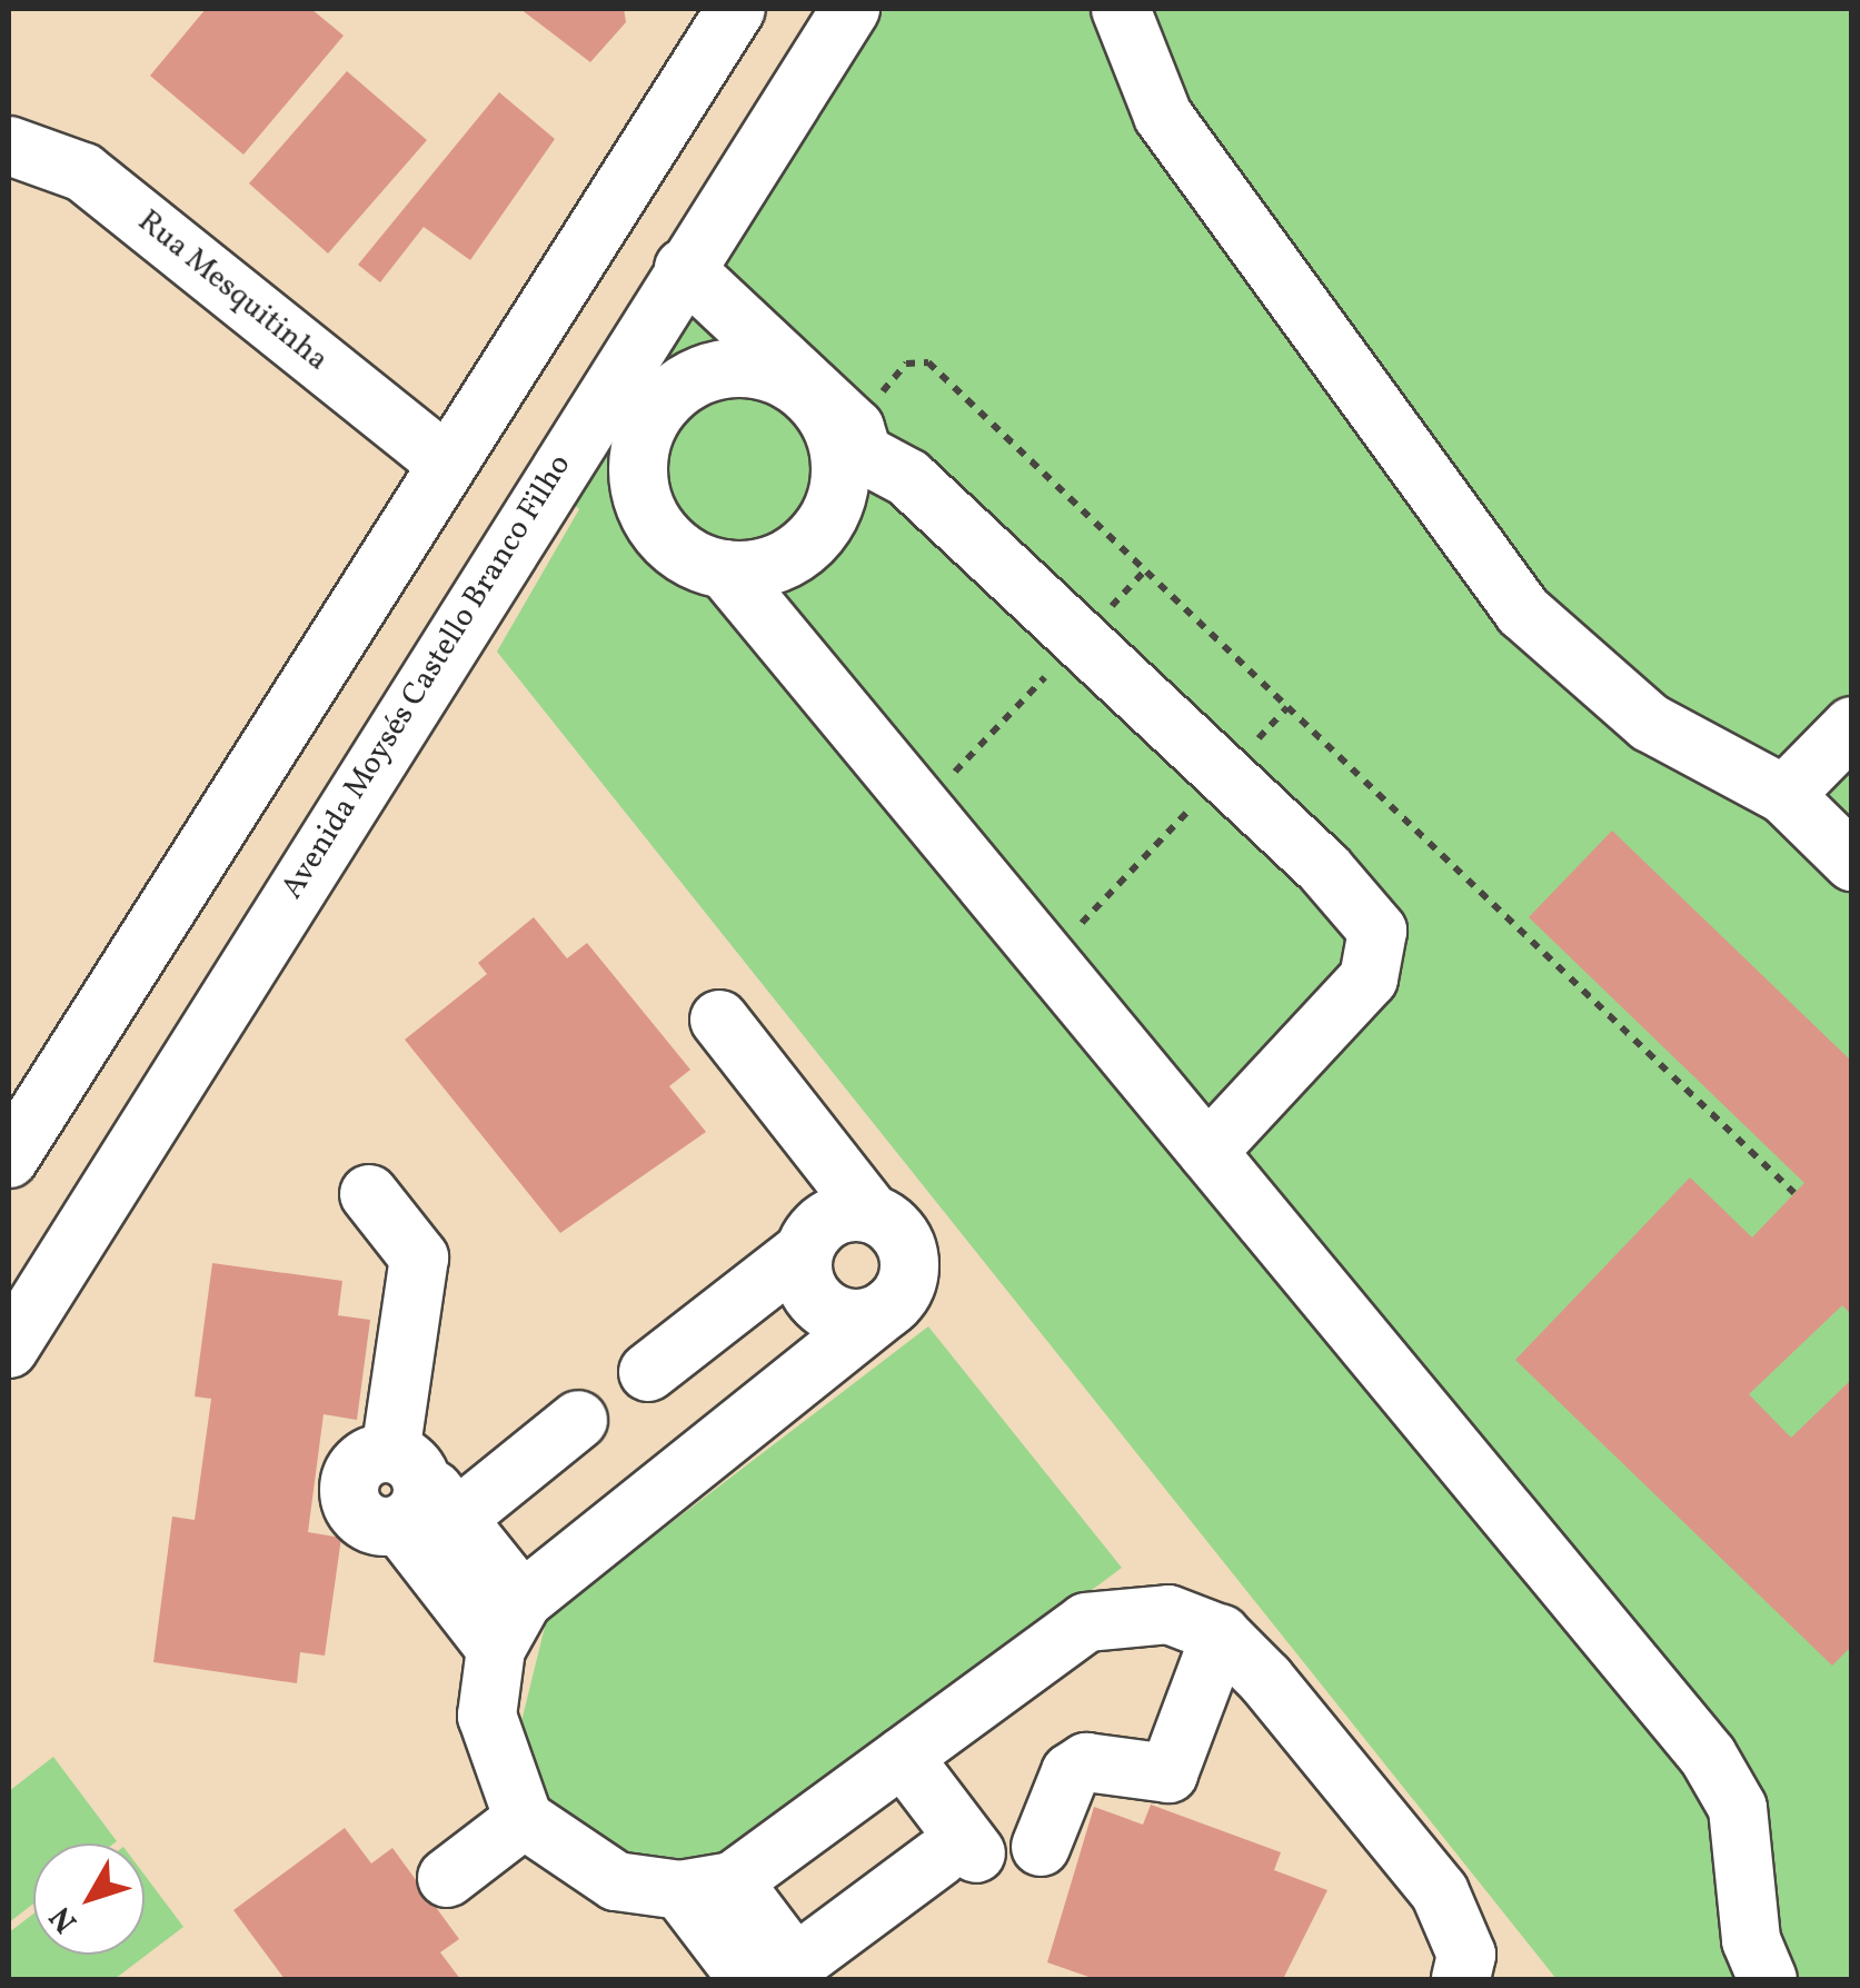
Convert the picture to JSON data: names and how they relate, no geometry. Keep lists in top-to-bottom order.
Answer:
{
  "streets": {
    "street": ["Rua Mesquitinha", "Avenida Moysés Castello Branco Filho"]
  },
  "north": "bottom left"
}
